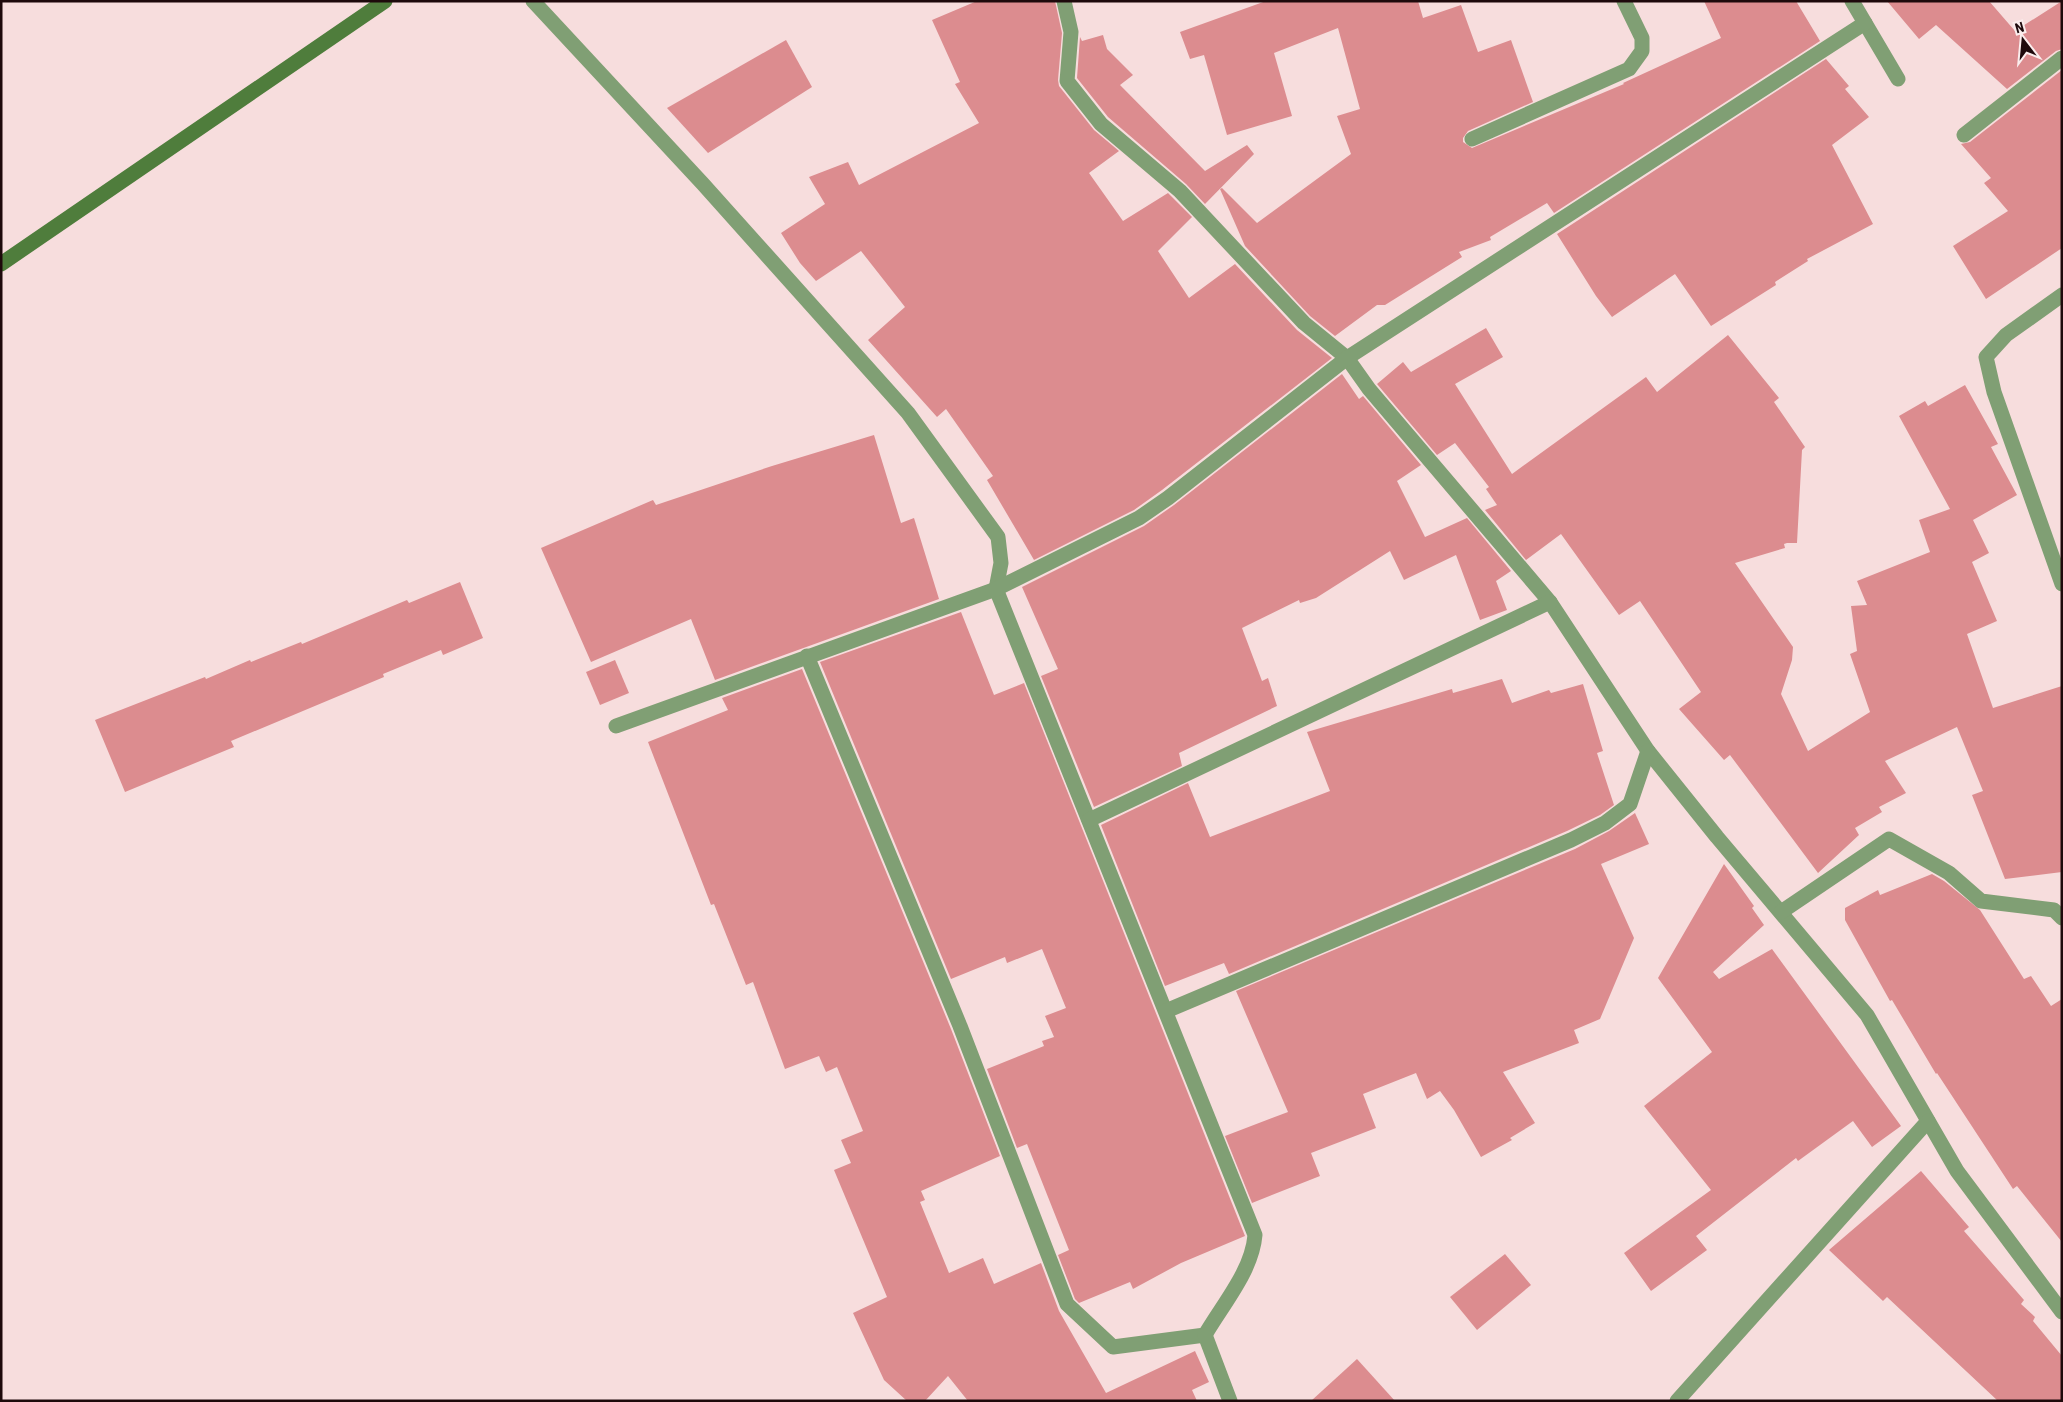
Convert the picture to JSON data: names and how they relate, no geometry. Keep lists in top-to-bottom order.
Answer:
{
  "north": "top"
}
